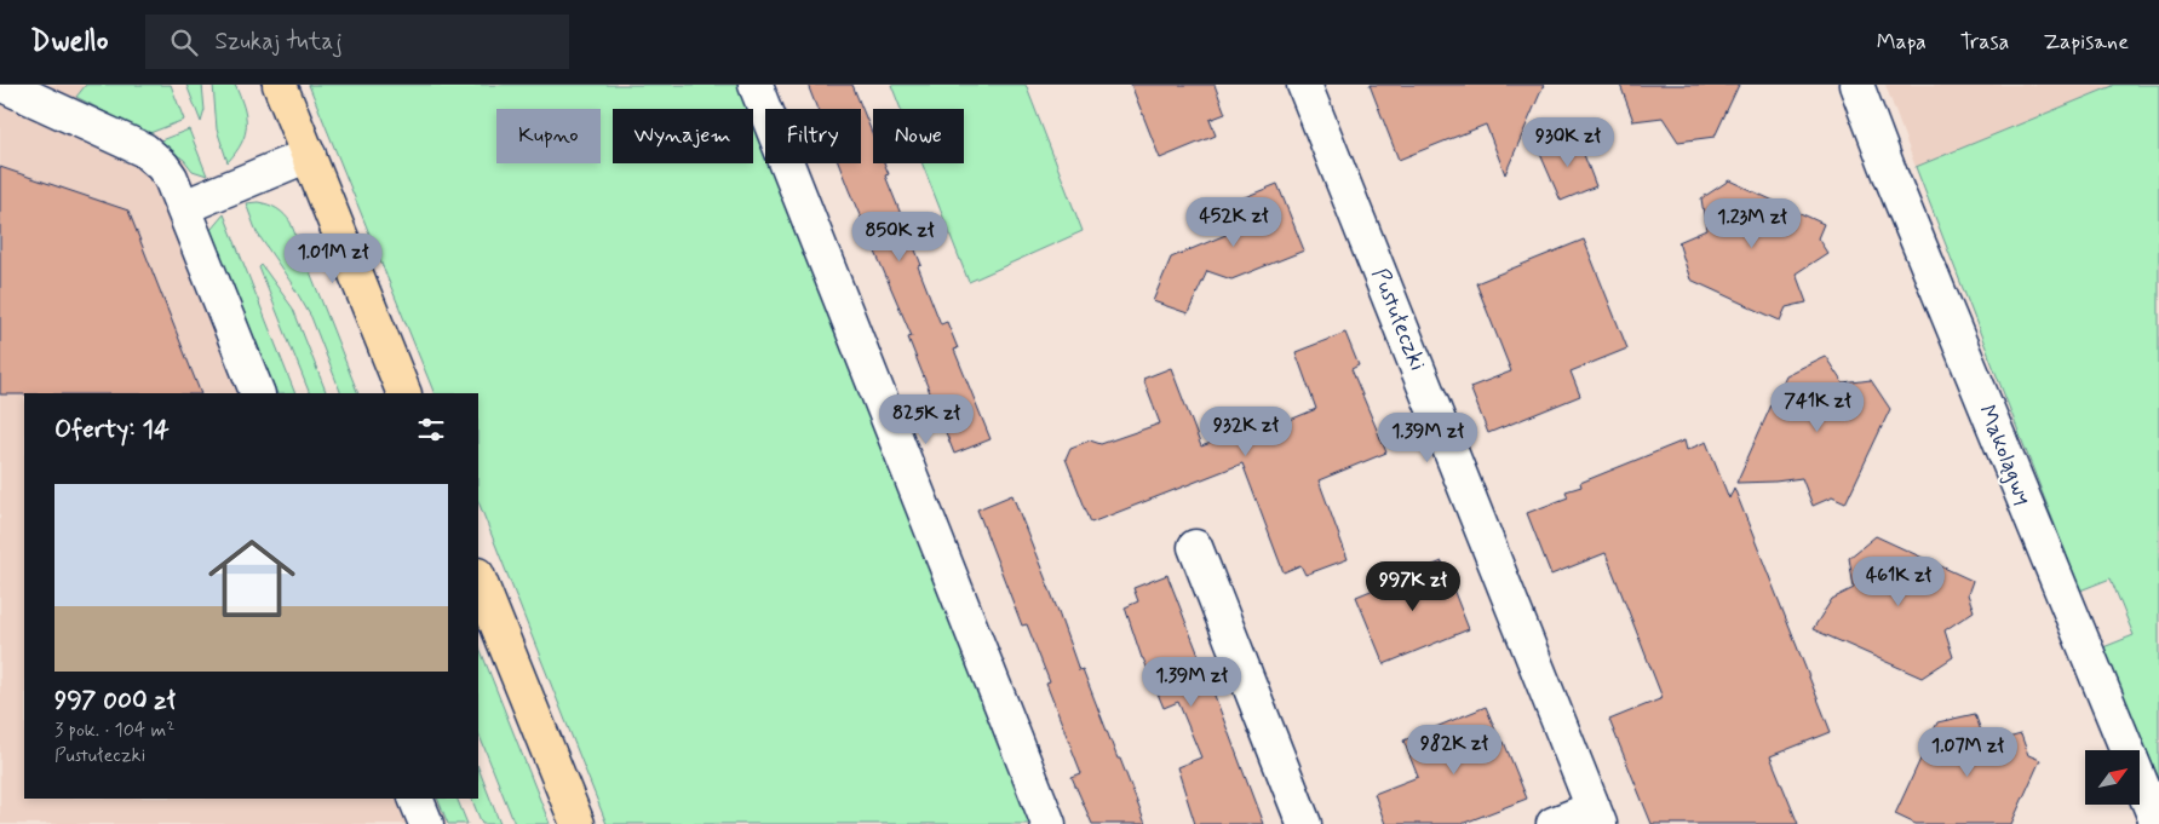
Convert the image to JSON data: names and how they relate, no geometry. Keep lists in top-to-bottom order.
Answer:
{
  "streets": {
    "street": ["Pustułeczki", "Makolągwy"]
  },
  "north": "top right",
  "page": {
    "header": "Dwello",
    "search": "Szukaj tutaj",
    "nav": ["Mapa", "Trasa", "Zapisane"],
    "chip": [
      "Kupno",
      "Wynajem",
      "Filtry",
      "Nowe"
    ],
    "price": [
      "930K zł",
      "452K zł",
      "1.23M zł",
      "850K zł",
      "1.01M zł",
      "741K zł",
      "825K zł",
      "932K zł",
      "1.39M zł",
      "461K zł",
      "997K zł",
      "1.39M zł",
      "982K zł",
      "1.07M zł"
    ],
    "heading": "Oferty: 14",
    "list": [
      {
        "name": "997 000 zł",
        "note": "3 pok. · 104 m² · Pustułeczki"
      }
    ]
  }
}
